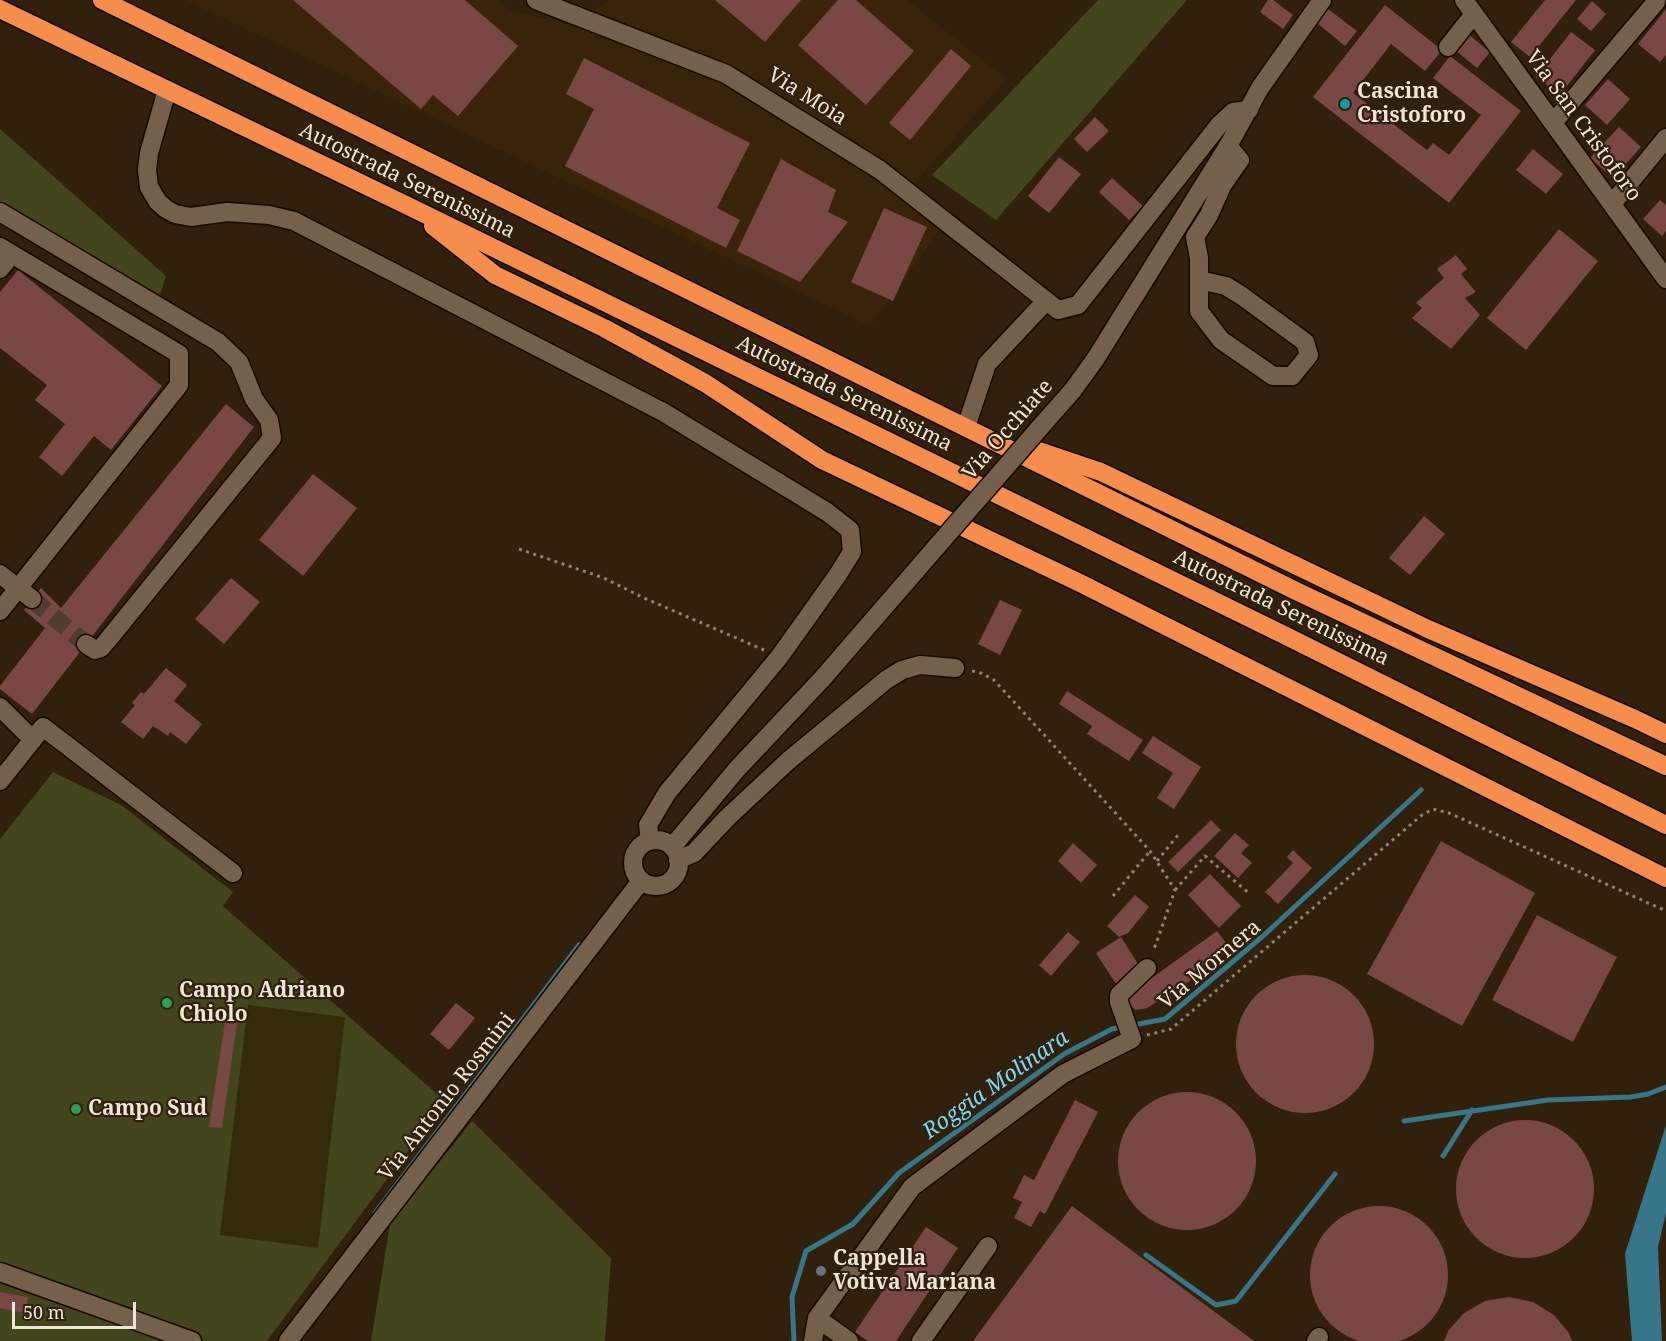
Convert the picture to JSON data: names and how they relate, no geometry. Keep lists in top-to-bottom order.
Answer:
{
  "streets": {
    "highway": ["Autostrada Serenissima"],
    "street": [
      "Via Moia",
      "Via San Cristoforo",
      "Via Occhiate",
      "Via Antonio Rosmini"
    ],
    "path": ["Via Mornera"]
  },
  "crossings": [
    ["Via Occhiate", "Via Antonio Rosmini"]
  ],
  "water": ["Roggia Molinara"],
  "places": [
    "Cascina Cristoforo",
    "Campo Adriano Chiolo",
    "Campo Sud",
    "Cappella Votiva Mariana"
  ],
  "scale_bar": "50 m"
}
